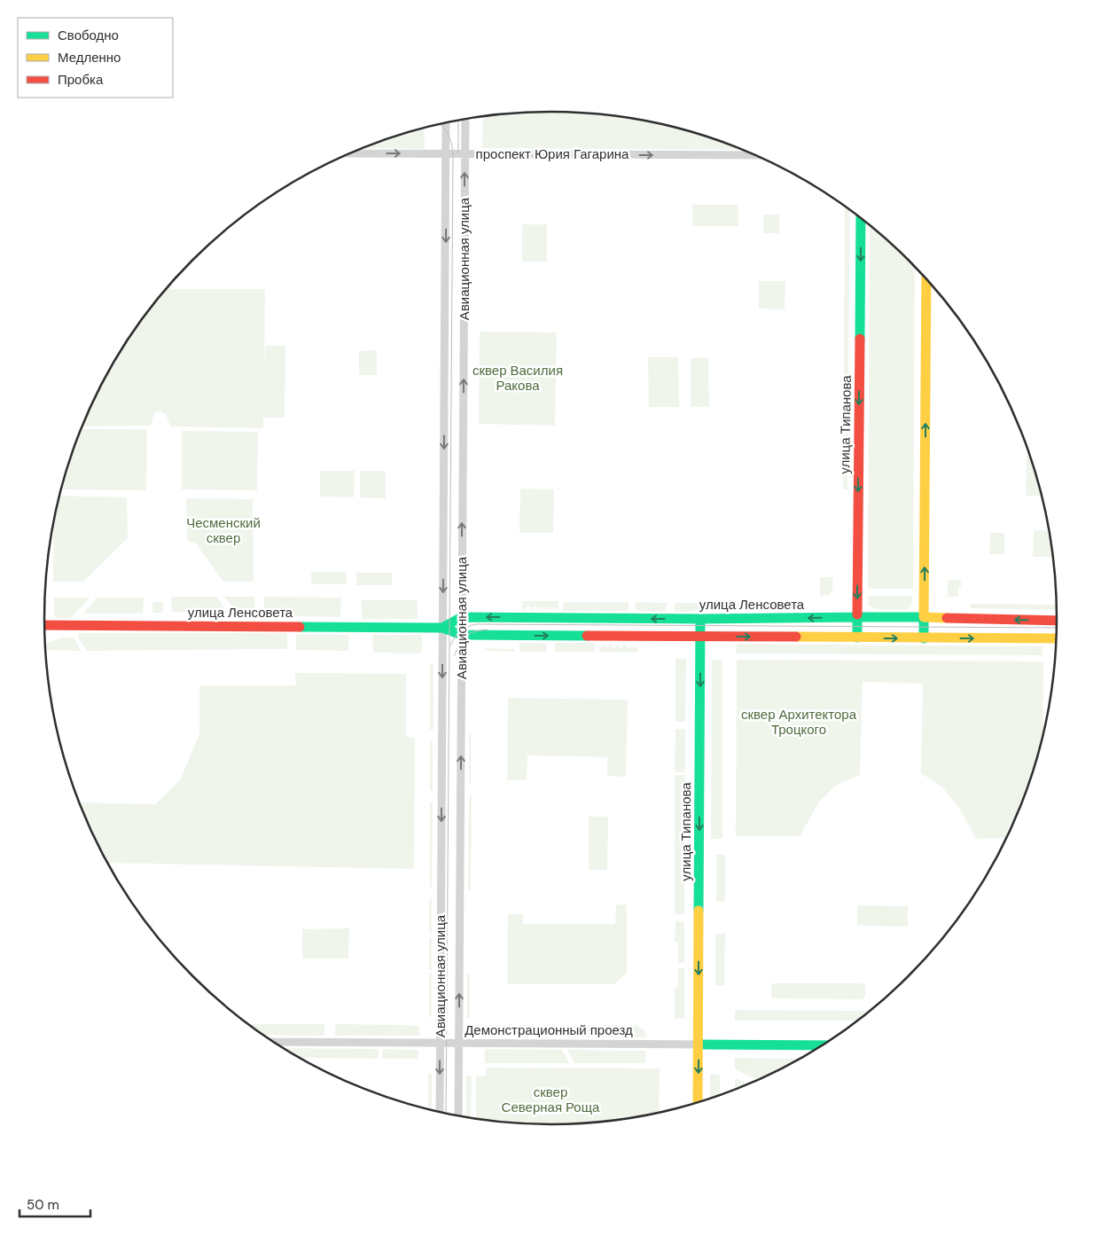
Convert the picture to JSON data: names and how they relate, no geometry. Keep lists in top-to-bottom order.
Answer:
{
  "streets": {
    "main road": ["улица Типанова", "улица Ленсовета", "Демонстрационный проезд"],
    "street": ["проспект Юрия Гагарина", "Авиационная улица"]
  },
  "crossings": [
    ["проспект Юрия Гагарина", "Авиационная улица"],
    ["Авиационная улица", "улица Ленсовета"],
    ["Авиационная улица", "Демонстрационный проезд"],
    ["улица Типанова", "улица Ленсовета"],
    ["улица Типанова", "Демонстрационный проезд"]
  ],
  "one_way": ["проспект Юрия Гагарина"],
  "parks": [
    "сквер Василия Ракова",
    "Чесменский сквер",
    "сквер Архитектора Троцкого",
    "сквер Северная Роща"
  ],
  "legend": ["Свободно", "Медленно", "Пробка"],
  "scale_bar": "50 m"
}
